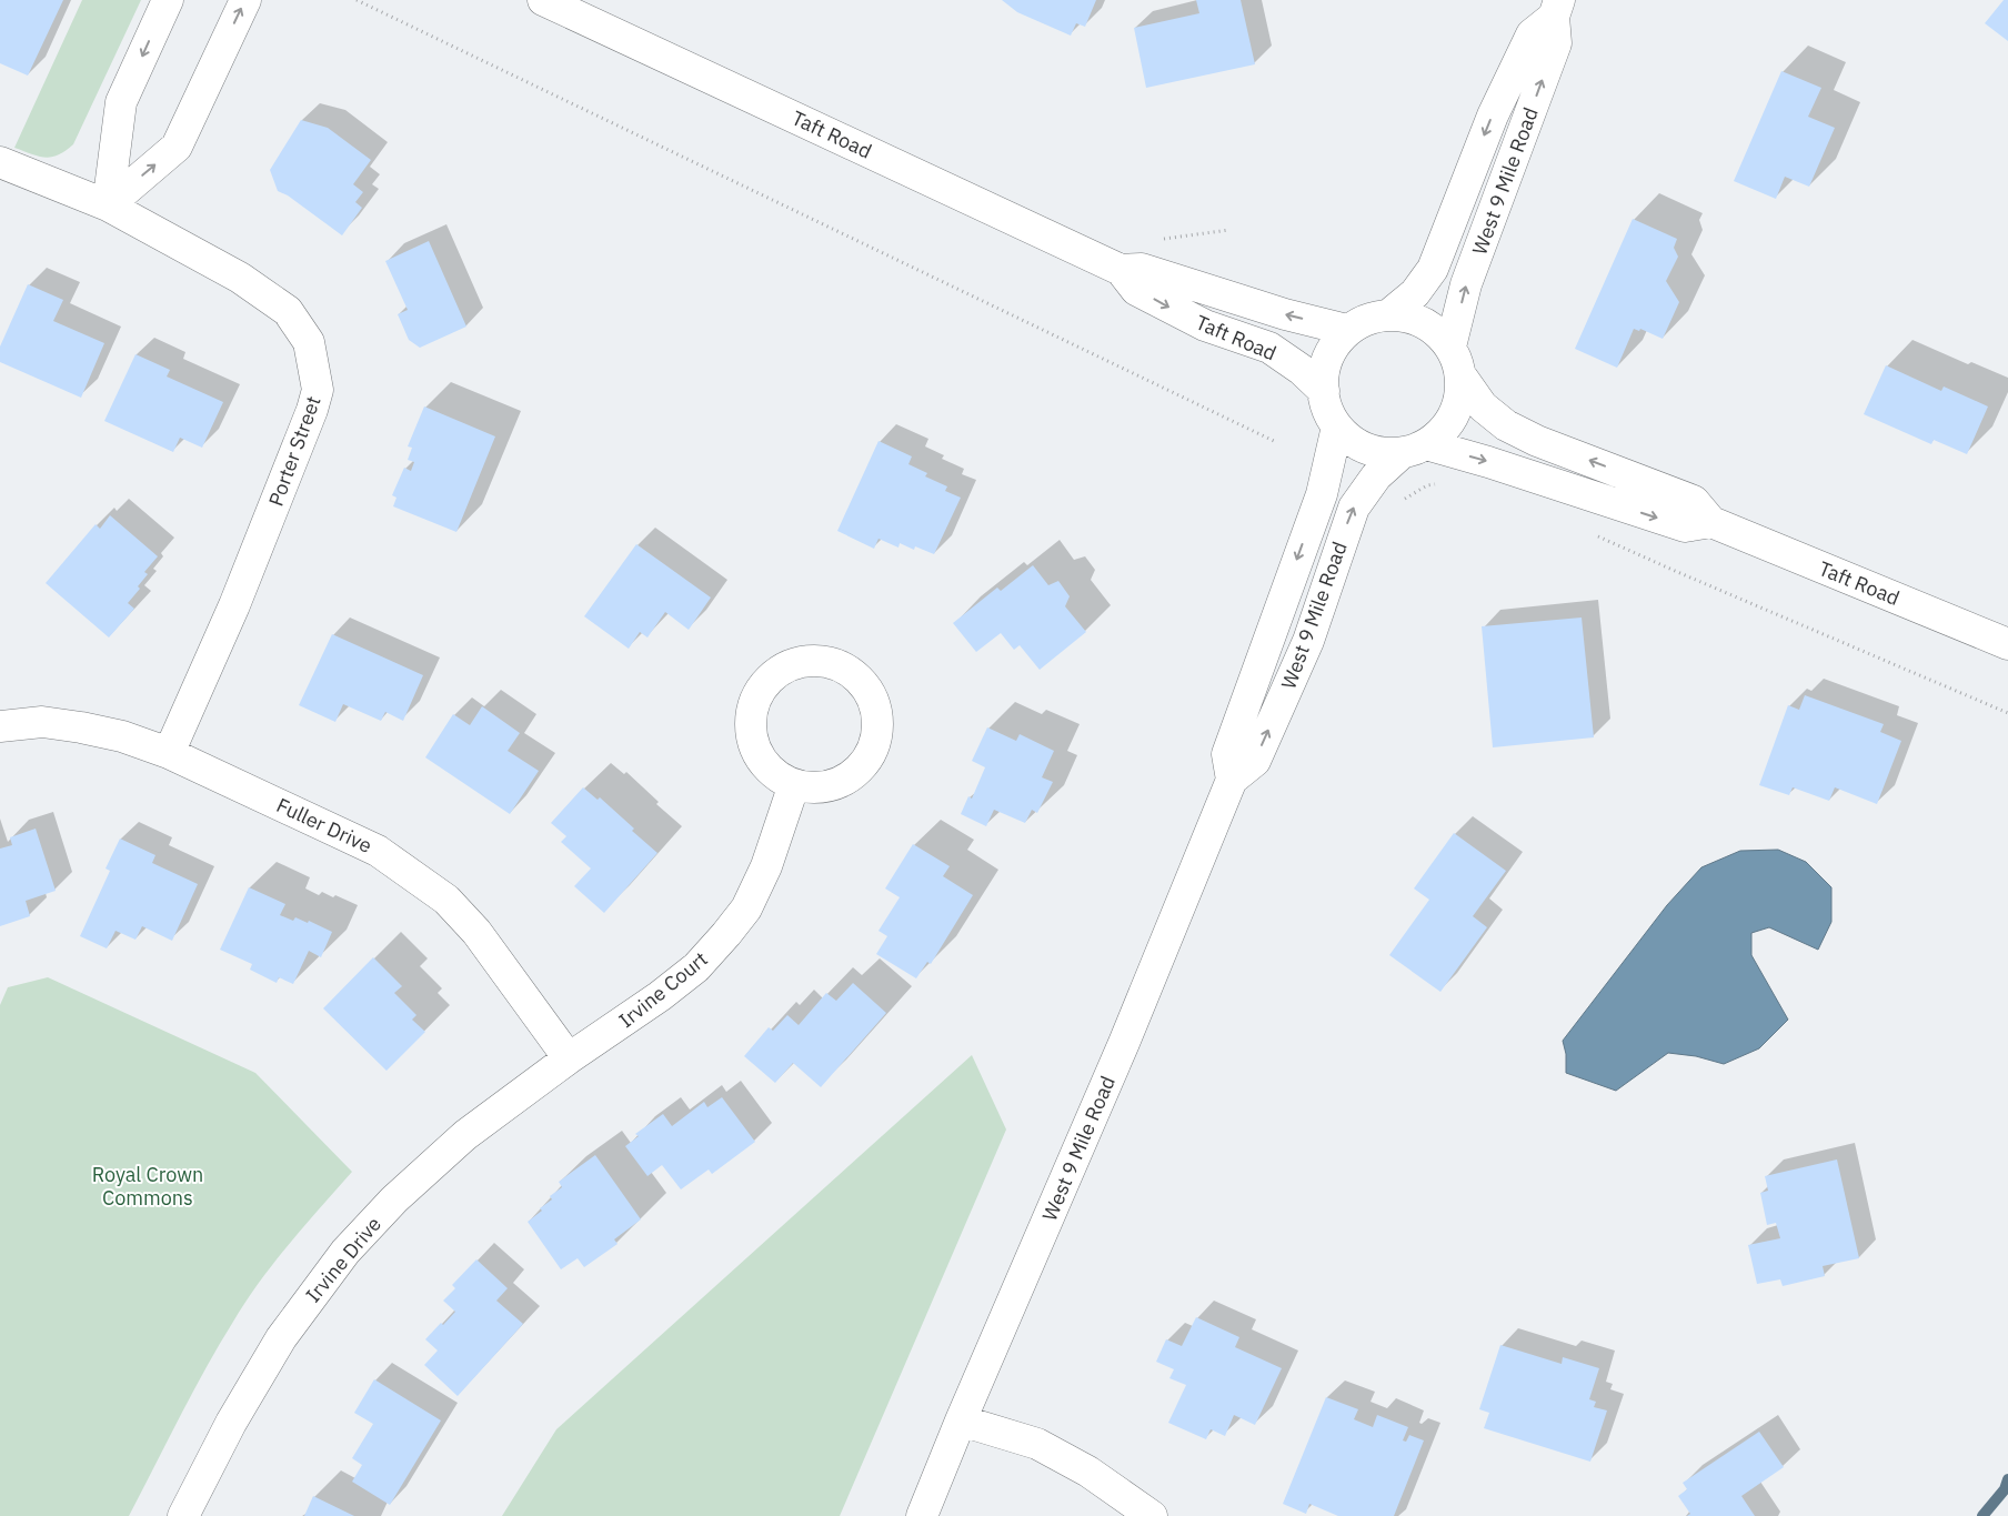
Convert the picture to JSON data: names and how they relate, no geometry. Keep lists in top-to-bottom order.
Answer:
{
  "streets": {
    "street": [
      "Taft Road",
      "West 9 Mile Road",
      "Porter Street",
      "Fuller Drive",
      "Irvine Court",
      "Irvine Drive"
    ]
  },
  "crossings": [
    ["Taft Road", "West 9 Mile Road"],
    ["Porter Street", "Fuller Drive"],
    ["Fuller Drive", "Irvine Court"],
    ["Fuller Drive", "Irvine Drive"],
    ["Irvine Court", "Irvine Drive"]
  ],
  "parks": ["Royal Crown Commons"]
}
